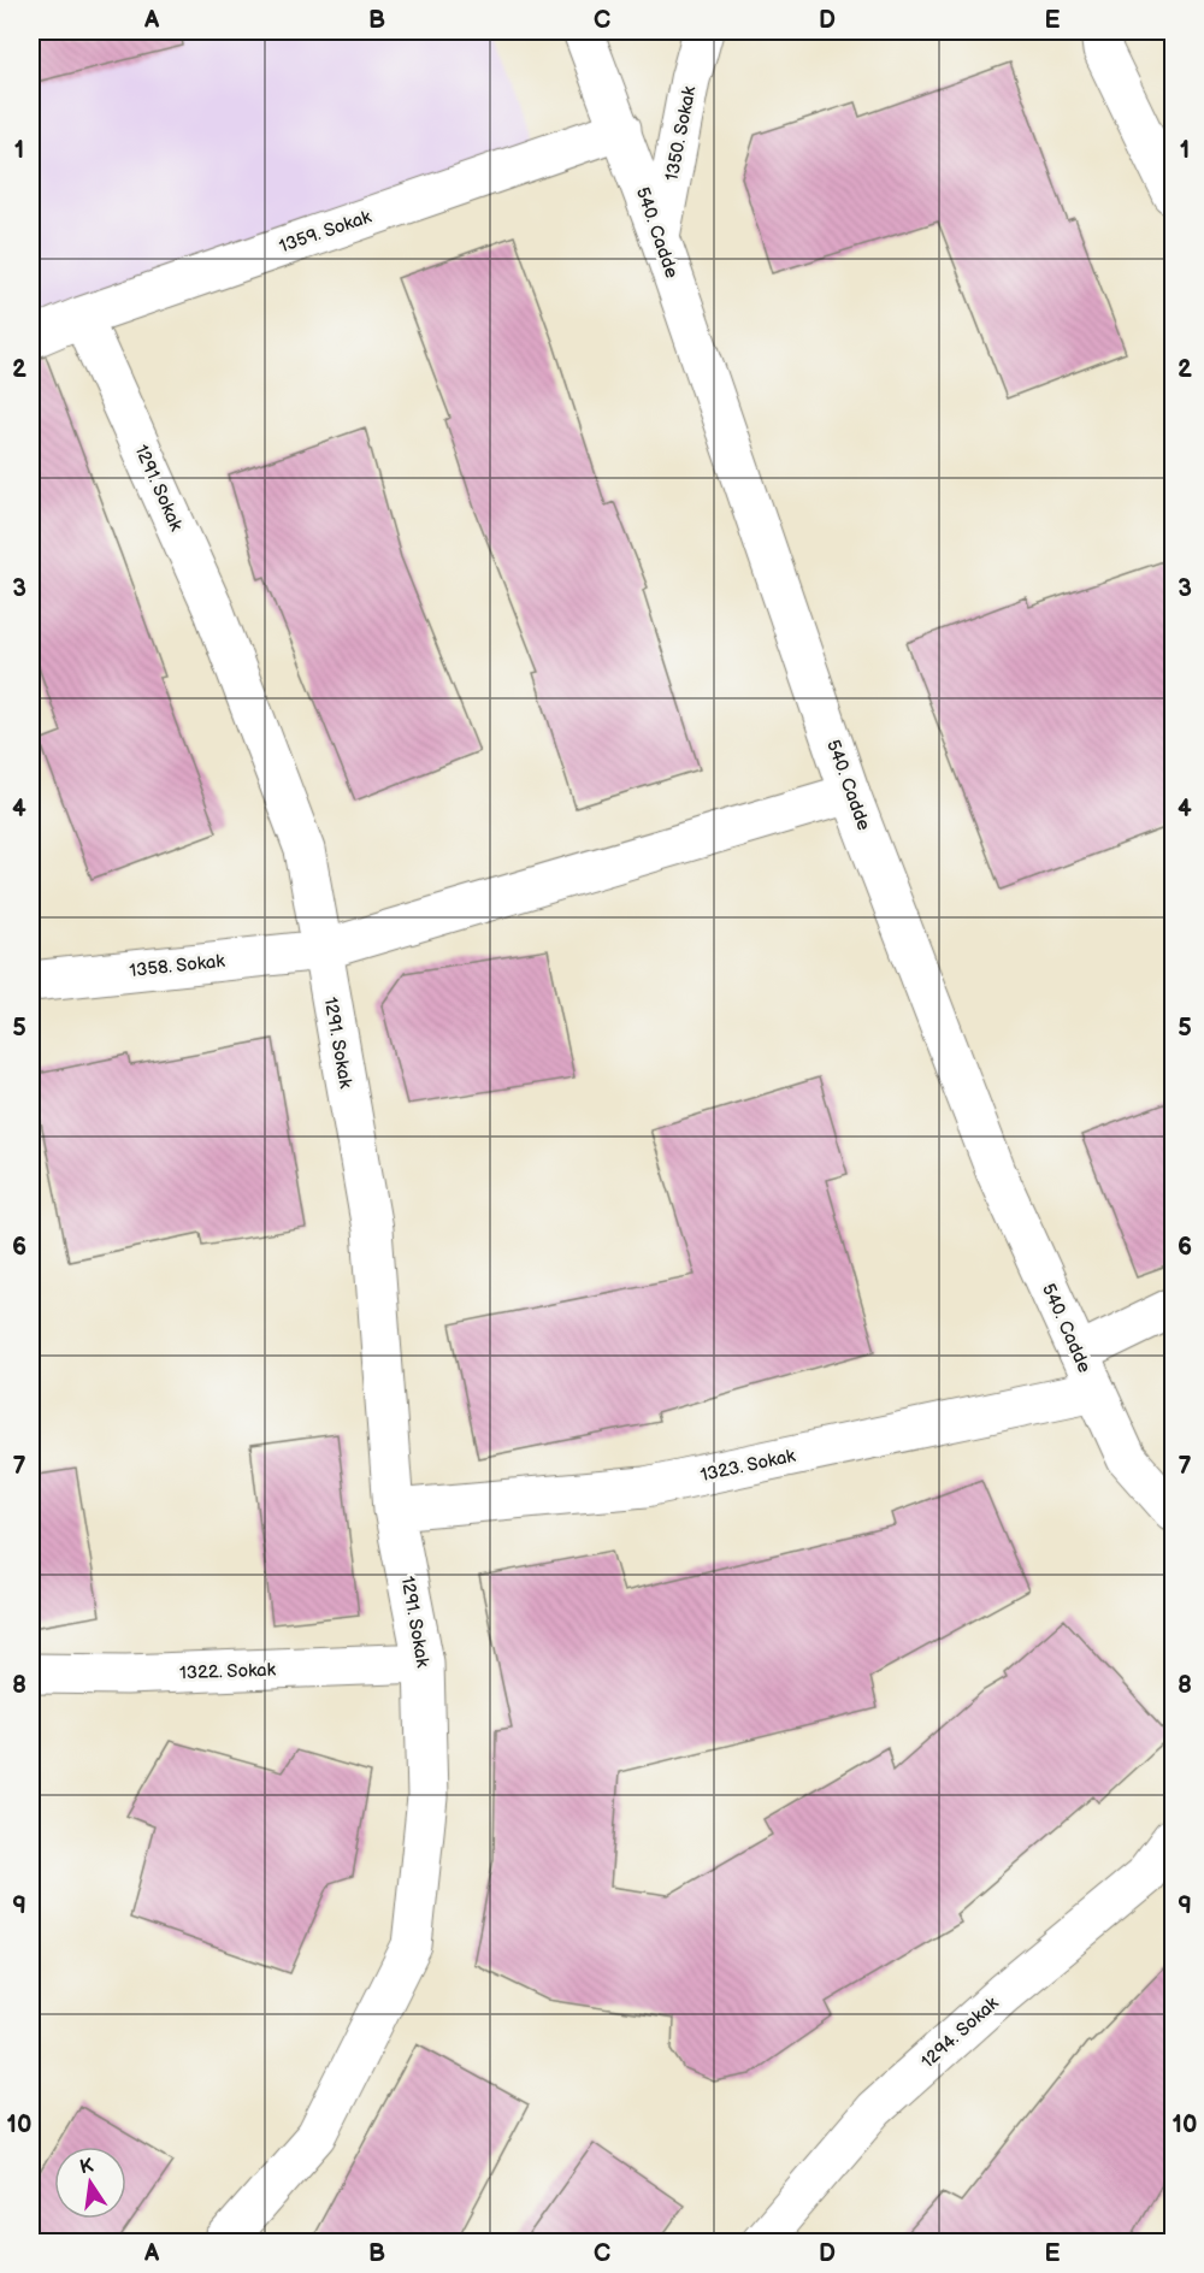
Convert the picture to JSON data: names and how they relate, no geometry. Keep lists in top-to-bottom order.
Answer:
{
  "streets": {
    "street": [
      "1350. Sokak",
      "1359. Sokak",
      "540. Cadde",
      "1291. Sokak",
      "1358. Sokak",
      "1323. Sokak",
      "1322. Sokak",
      "1294. Sokak"
    ]
  },
  "crossings": [
    ["1350. Sokak", "540. Cadde"],
    ["1359. Sokak", "540. Cadde"],
    ["1359. Sokak", "1291. Sokak"],
    ["540. Cadde", "1323. Sokak"],
    ["1291. Sokak", "1358. Sokak"],
    ["1291. Sokak", "1323. Sokak"],
    ["1291. Sokak", "1322. Sokak"]
  ],
  "north": "top",
  "grid": {
    "columns": [
      "A",
      "B",
      "C",
      "D",
      "E"
    ],
    "rows": [
      "1",
      "2",
      "3",
      "4",
      "5",
      "6",
      "7",
      "8",
      "9",
      "10"
    ]
  }
}
